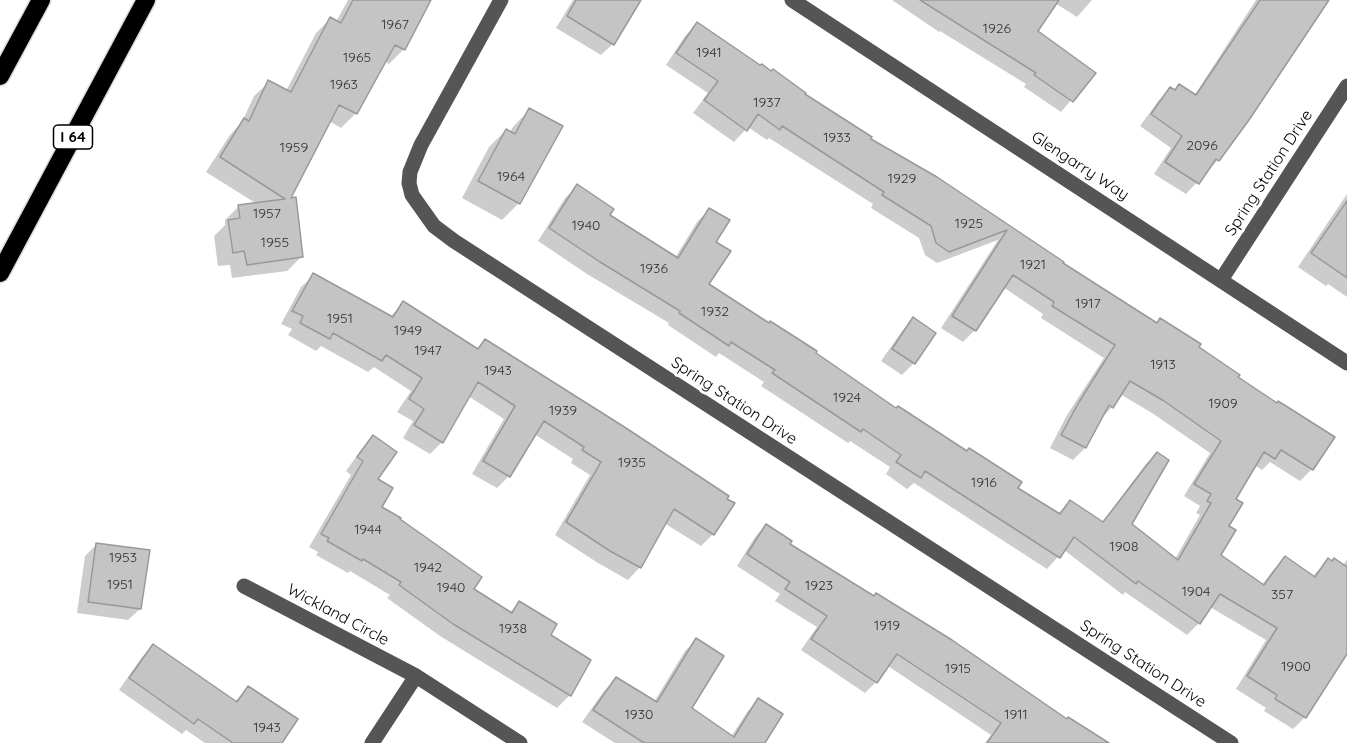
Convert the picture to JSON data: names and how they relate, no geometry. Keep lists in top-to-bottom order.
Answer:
{
  "streets": {
    "highway": ["I 64"],
    "street": ["Glengarry Way", "Spring Station Drive", "Wickland Circle"]
  },
  "crossings": [
    ["Glengarry Way", "Spring Station Drive"]
  ],
  "house_numbers": [
    "1967",
    "1926",
    "1941",
    "1965",
    "1963",
    "1937",
    "1933",
    "2096",
    "1959",
    "1964",
    "1929",
    "1957",
    "1925",
    "1940",
    "1955",
    "1921",
    "1936",
    "1917",
    "1932",
    "1951",
    "1949",
    "1947",
    "1913",
    "1943",
    "1924",
    "1909",
    "1939",
    "1935",
    "1916",
    "1944",
    "1908",
    "1953",
    "1942",
    "1951",
    "1923",
    "1940",
    "1904",
    "357",
    "1919",
    "1938",
    "1900",
    "1915",
    "1930",
    "1911",
    "1943"
  ]
}
